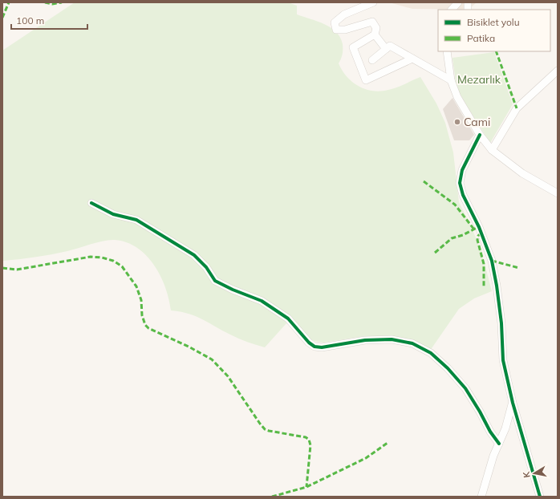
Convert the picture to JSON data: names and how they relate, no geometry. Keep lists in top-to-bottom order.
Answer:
{
  "parks": ["Mezarlık"],
  "places": ["Cami"],
  "legend": ["Bisiklet yolu", "Patika"],
  "scale_bar": "100 m",
  "north": "left"
}
